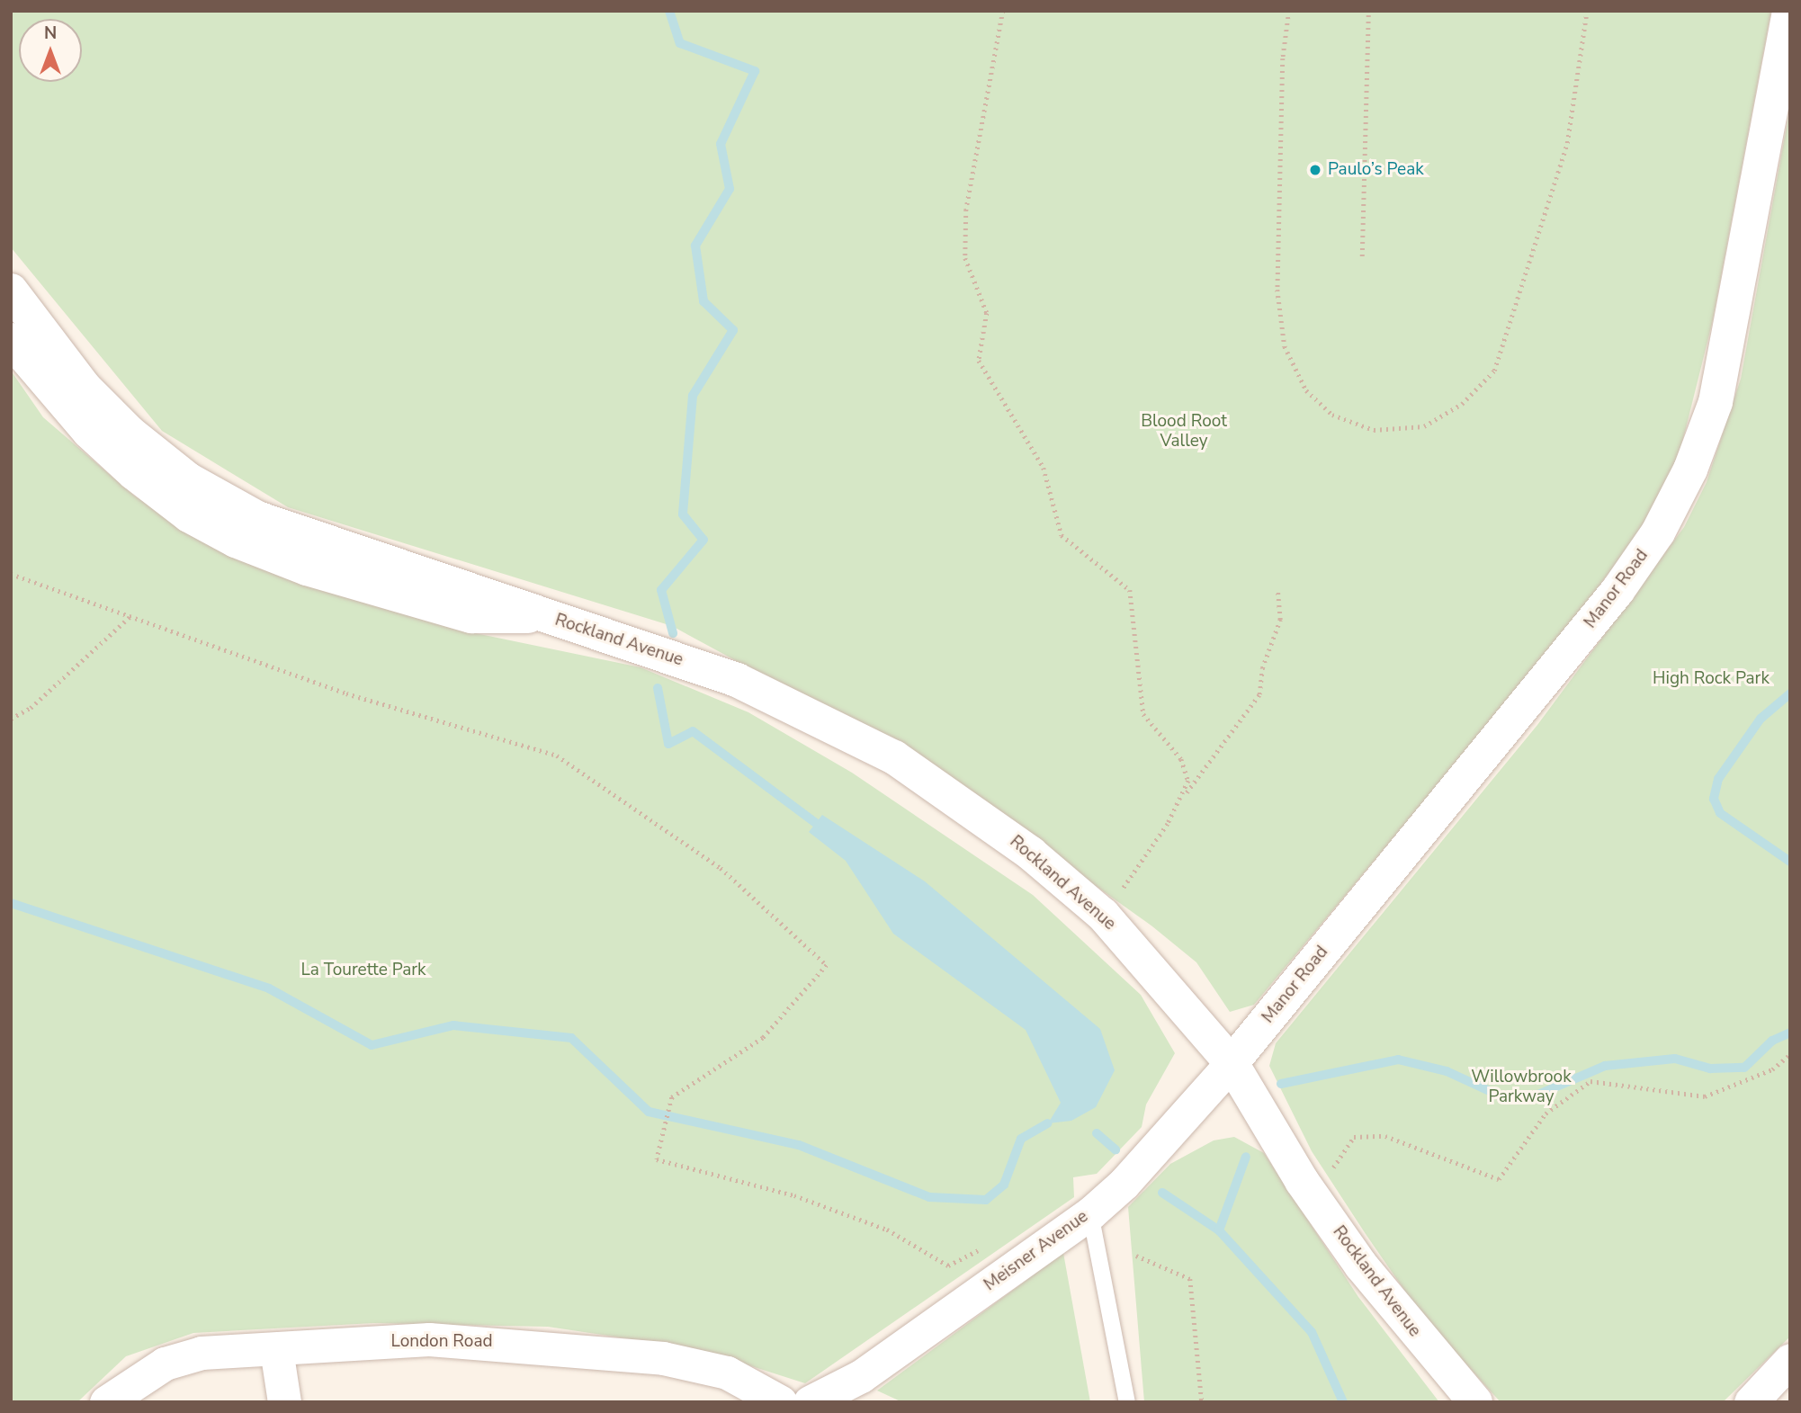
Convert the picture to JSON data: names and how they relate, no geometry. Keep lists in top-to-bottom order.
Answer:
{
  "streets": {
    "street": [
      "Manor Road",
      "Rockland Avenue",
      "Meisner Avenue",
      "London Road"
    ]
  },
  "crossings": [
    ["Manor Road", "Rockland Avenue"],
    ["Manor Road", "Meisner Avenue"],
    ["Rockland Avenue", "Meisner Avenue"]
  ],
  "parks": [
    "Blood Root Valley",
    "High Rock Park",
    "La Tourette Park",
    "Willowbrook Parkway"
  ],
  "places": ["Paulo’s Peak"],
  "north": "top"
}
